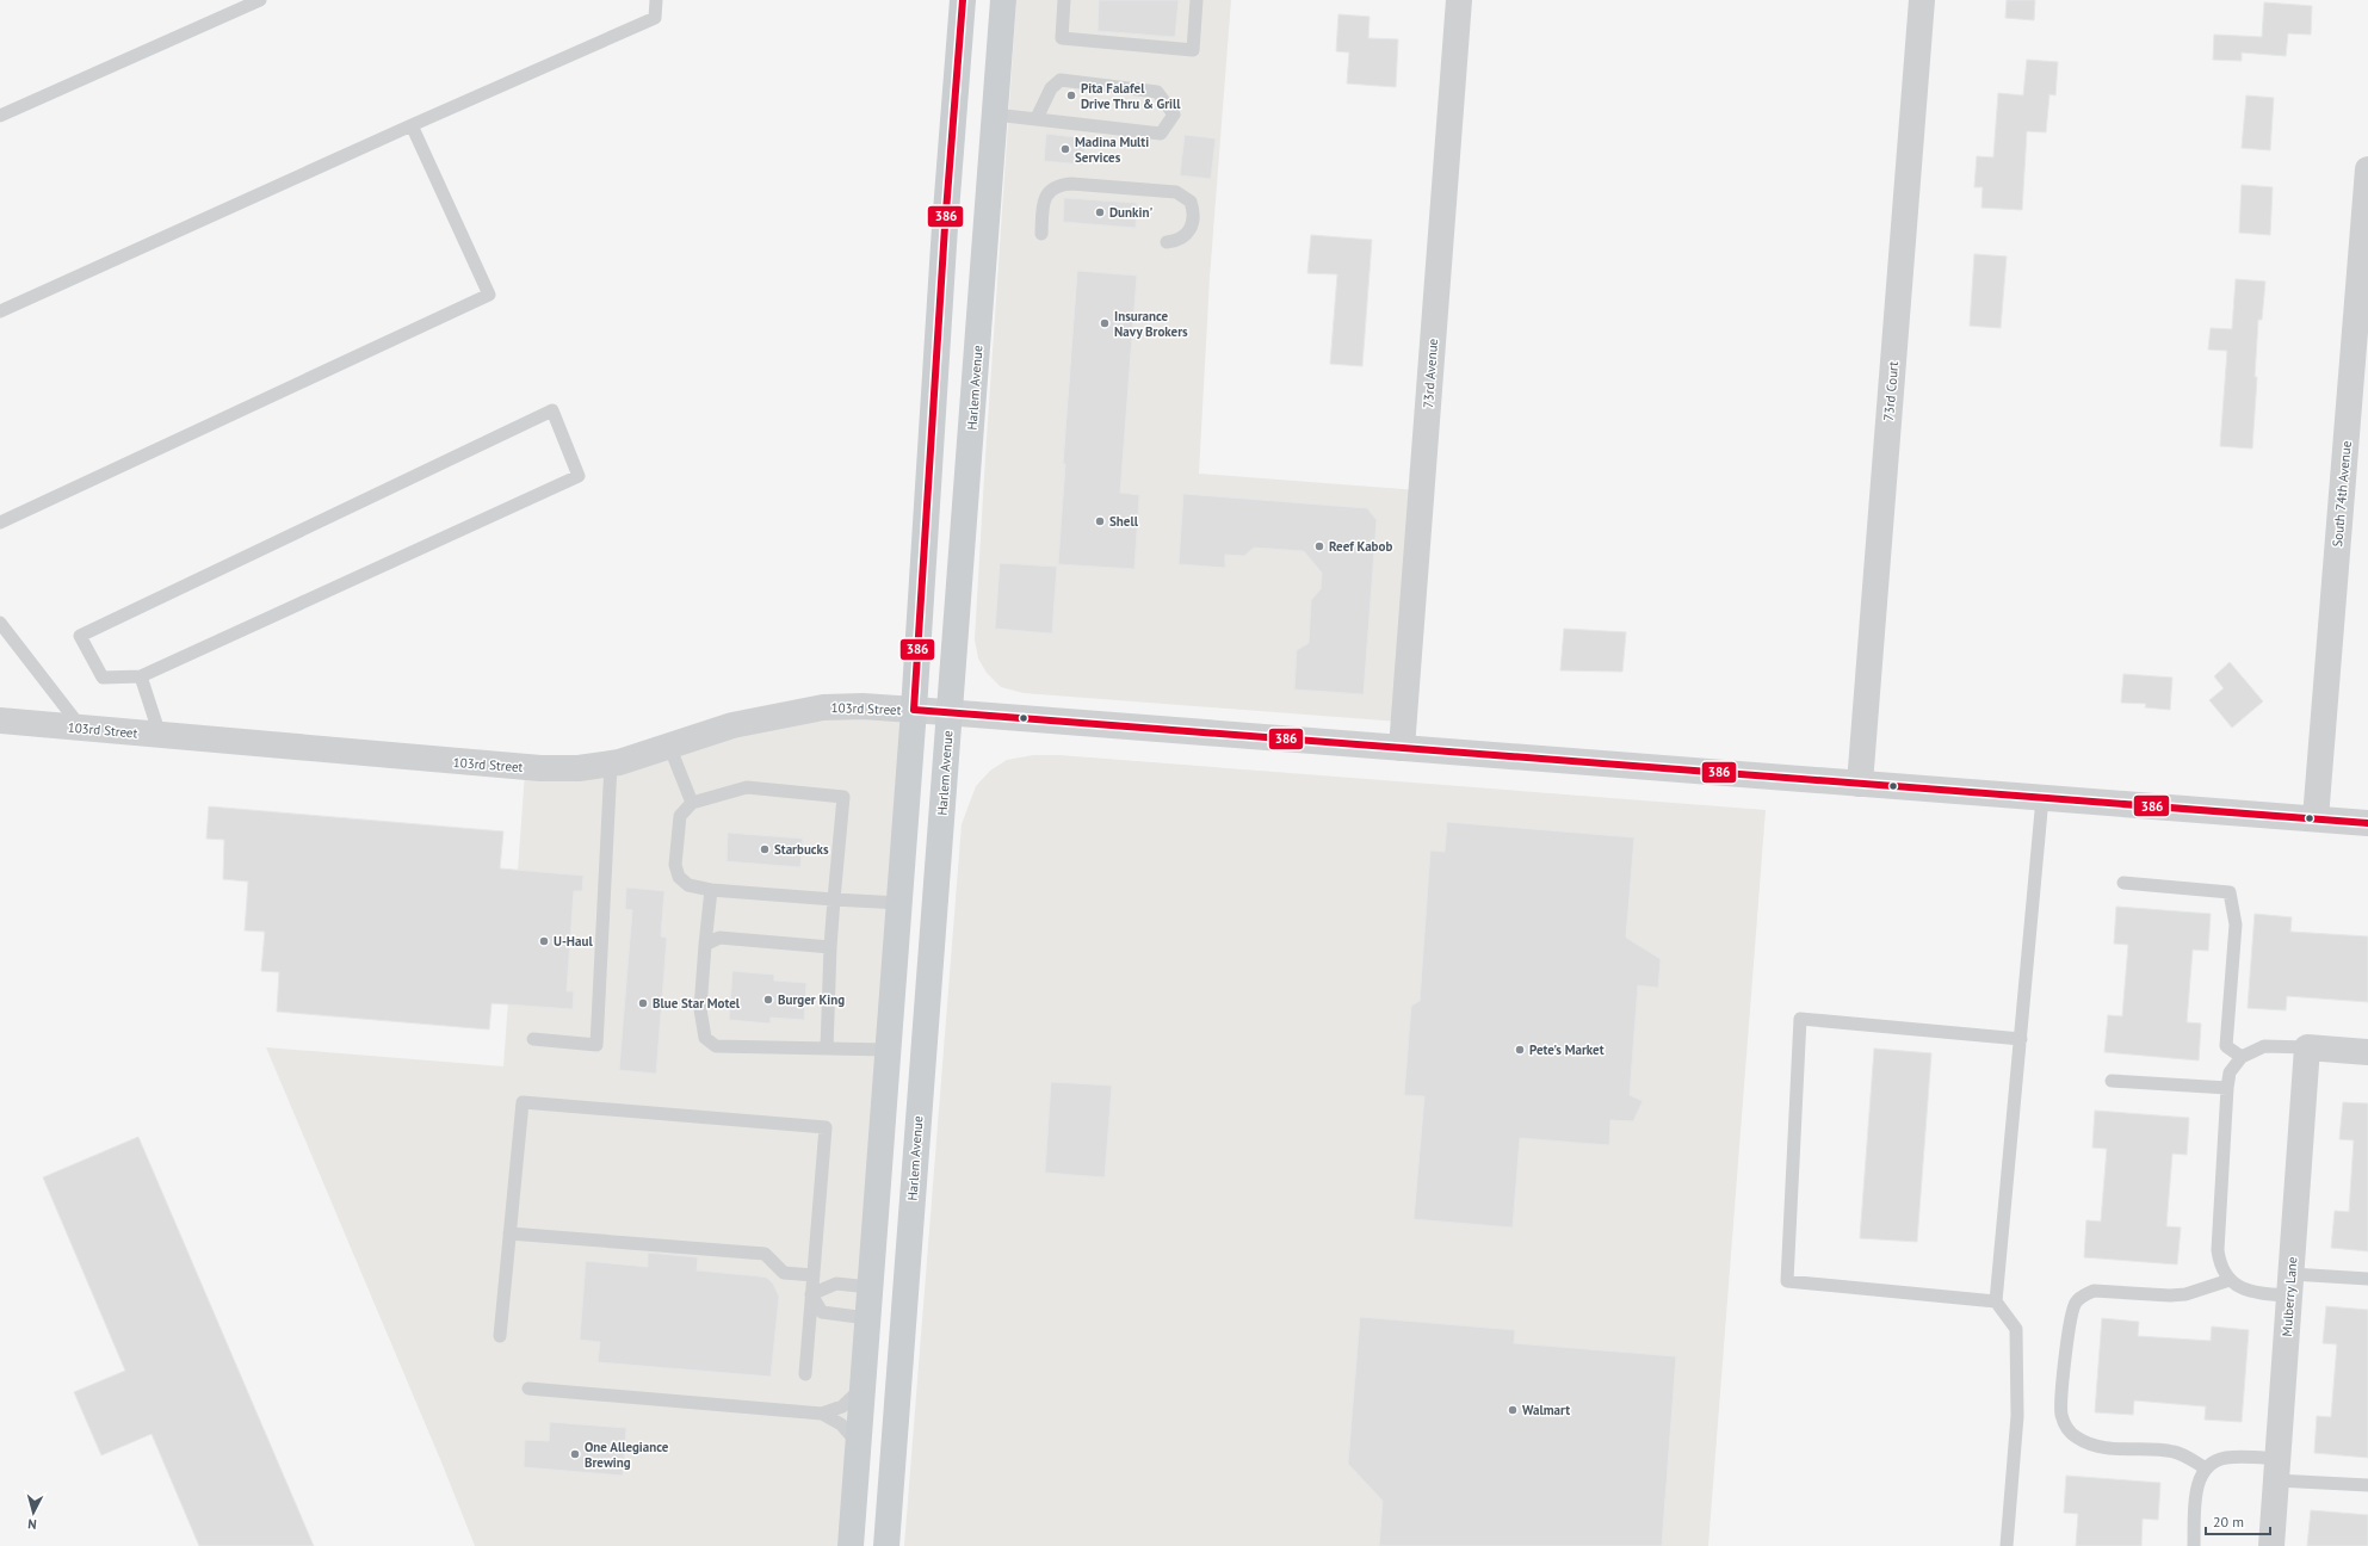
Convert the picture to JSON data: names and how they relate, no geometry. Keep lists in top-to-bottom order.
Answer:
{
  "streets": {
    "main road": ["Harlem Avenue"],
    "street": [
      "73rd Avenue",
      "73rd Court",
      "South 74th Avenue",
      "103rd Street",
      "Mulberry Lane"
    ]
  },
  "crossings": [
    ["73rd Avenue", "103rd Street"],
    ["Harlem Avenue", "103rd Street"],
    ["73rd Court", "103rd Street"],
    ["South 74th Avenue", "103rd Street"]
  ],
  "places": [
    "Pita Falafel Drive Thru & Grill",
    "Madina Multi Services",
    "Dunkin'",
    "Insurance Navy Brokers",
    "Shell",
    "Reef Kabob",
    "Starbucks",
    "U-Haul",
    "Burger King",
    "Blue Star Motel",
    "Pete's Market",
    "Walmart",
    "One Allegiance Brewing"
  ],
  "lines": ["transit line 386"],
  "scale_bar": "20 m",
  "north": "bottom"
}
